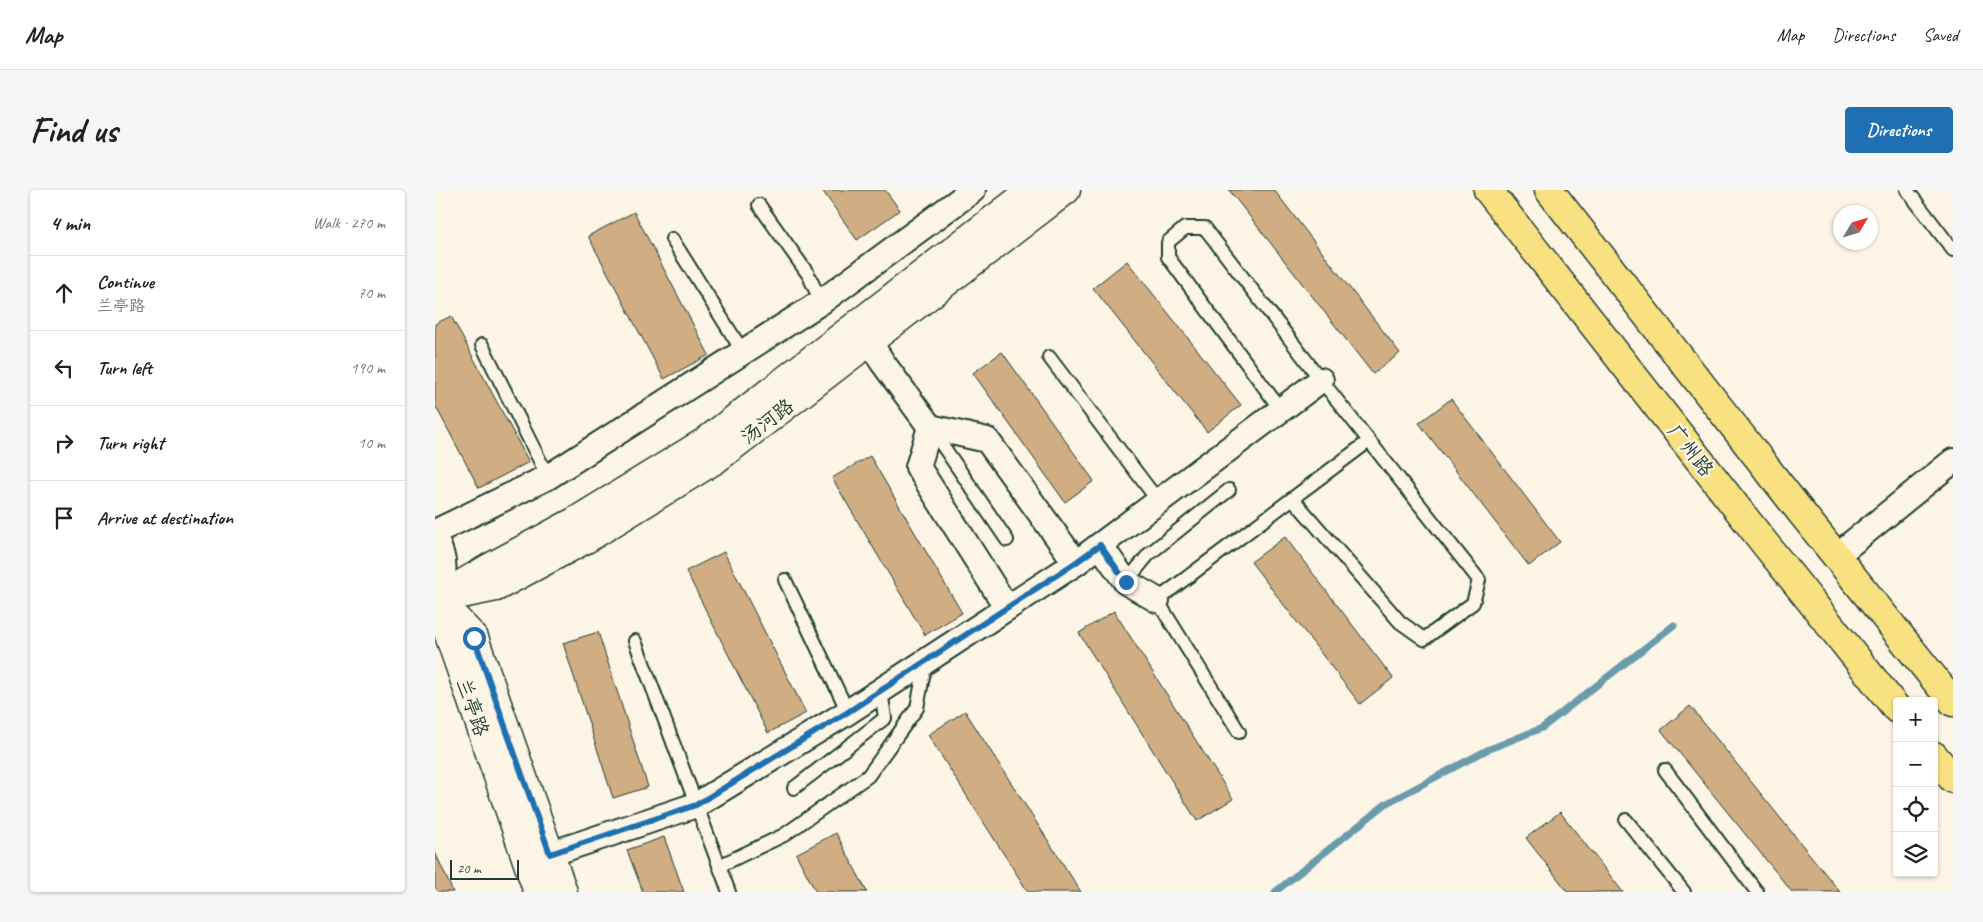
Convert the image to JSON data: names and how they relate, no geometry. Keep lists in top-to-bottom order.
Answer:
{
  "streets": {
    "main road": ["广州路"],
    "street": ["汤河路", "兰亭路"]
  },
  "crossings": [
    ["汤河路", "兰亭路"]
  ],
  "scale_bar": "20 m",
  "north": "top right",
  "page": {
    "header": "Map",
    "nav": ["Map", "Directions", "Saved"],
    "buttons": "Directions",
    "title": "Find us",
    "heading": ["4 min", "Walk · 270 m"],
    "list": [
      ["Continue", "兰亭路", "70 m"],
      ["Turn left", "190 m"],
      ["Turn right", "10 m"],
      "Arrive at destination"
    ],
    "map_buttons": ["+", "−"],
    "scale": "20 m"
  }
}
